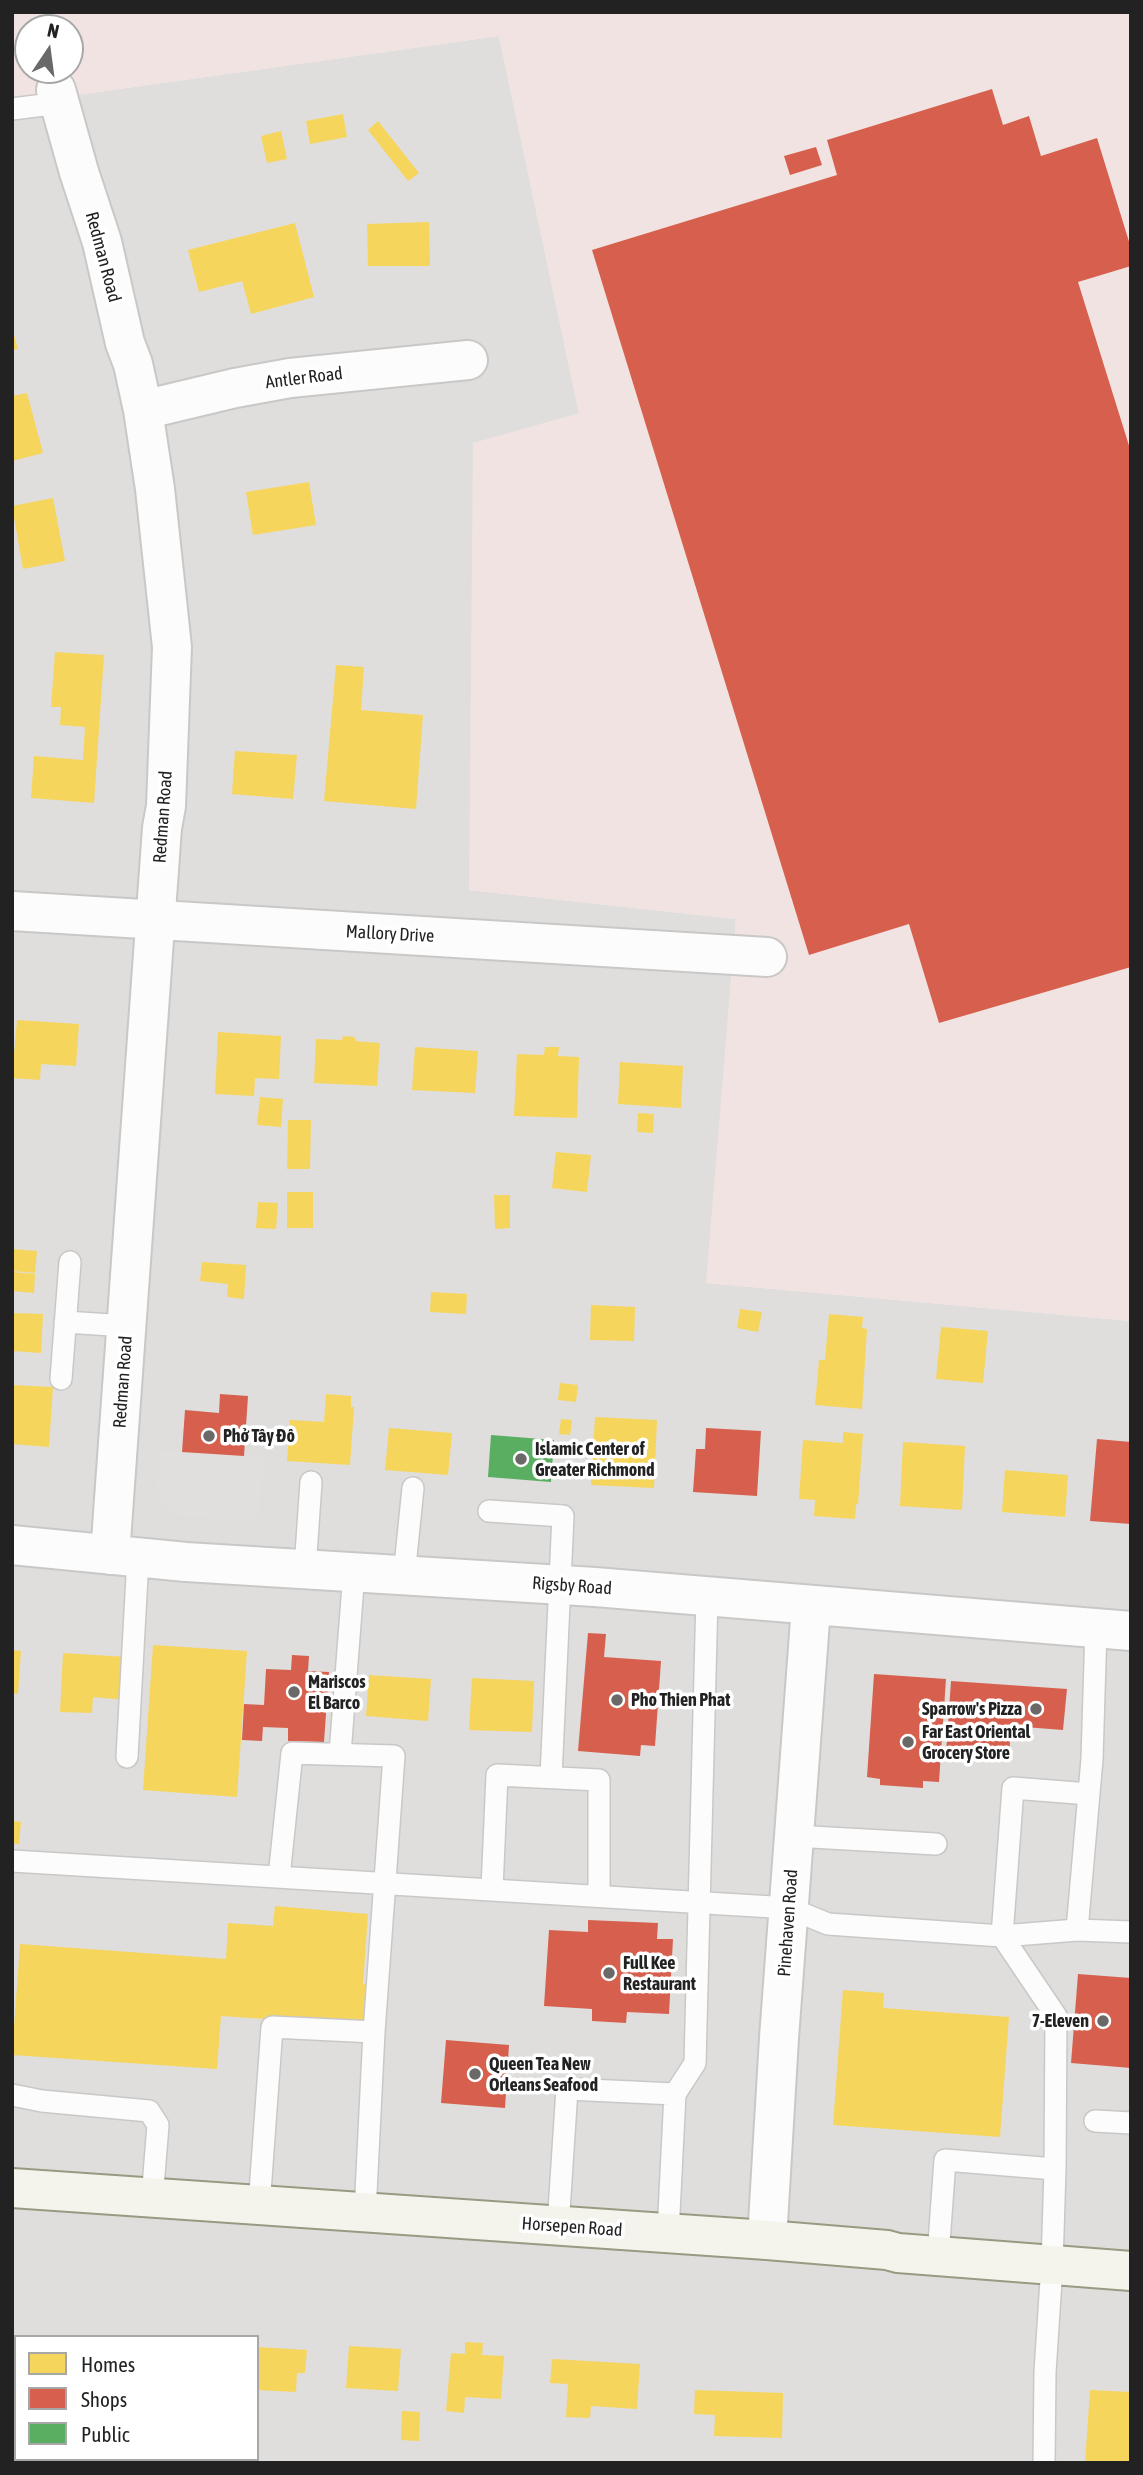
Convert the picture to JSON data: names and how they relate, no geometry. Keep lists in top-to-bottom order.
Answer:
{
  "streets": {
    "street": [
      "Redman Road",
      "Antler Road",
      "Mallory Drive",
      "Rigsby Road",
      "Pinehaven Road",
      "Horsepen Road"
    ]
  },
  "crossings": [
    ["Redman Road", "Antler Road"],
    ["Redman Road", "Mallory Drive"],
    ["Redman Road", "Rigsby Road"],
    ["Rigsby Road", "Pinehaven Road"],
    ["Pinehaven Road", "Horsepen Road"]
  ],
  "places": [
    "Phở Tây Đô",
    "Islamic Center of Greater Richmond",
    "Mariscos El Barco",
    "Pho Thien Phat",
    "Sparrow's Pizza",
    "Far East Oriental Grocery Store",
    "Full Kee Restaurant",
    "7-Eleven",
    "Queen Tea New Orleans Seafood"
  ],
  "legend": ["Homes", "Shops", "Public"],
  "north": "top"
}
